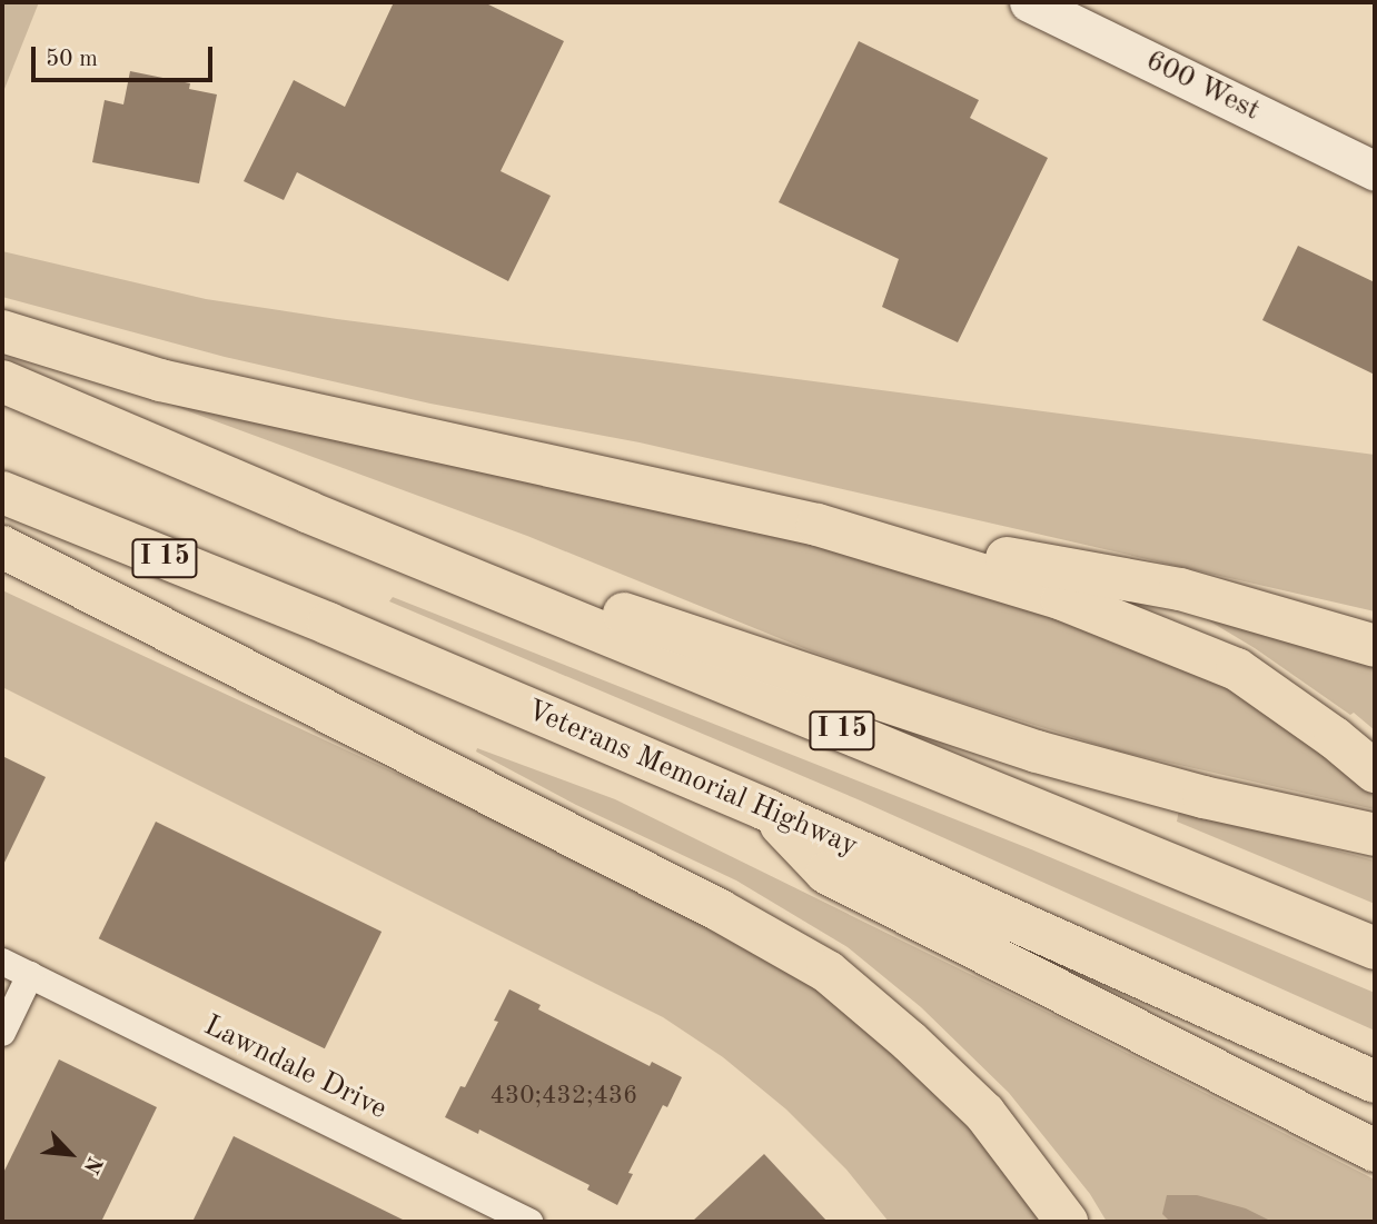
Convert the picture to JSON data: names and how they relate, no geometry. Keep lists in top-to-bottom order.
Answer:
{
  "streets": {
    "highway": ["I 15", "Veterans Memorial Highway"],
    "street": ["600 West", "Lawndale Drive"]
  },
  "house_numbers": ["430;432;436"],
  "scale_bar": "50 m",
  "north": "bottom right"
}
